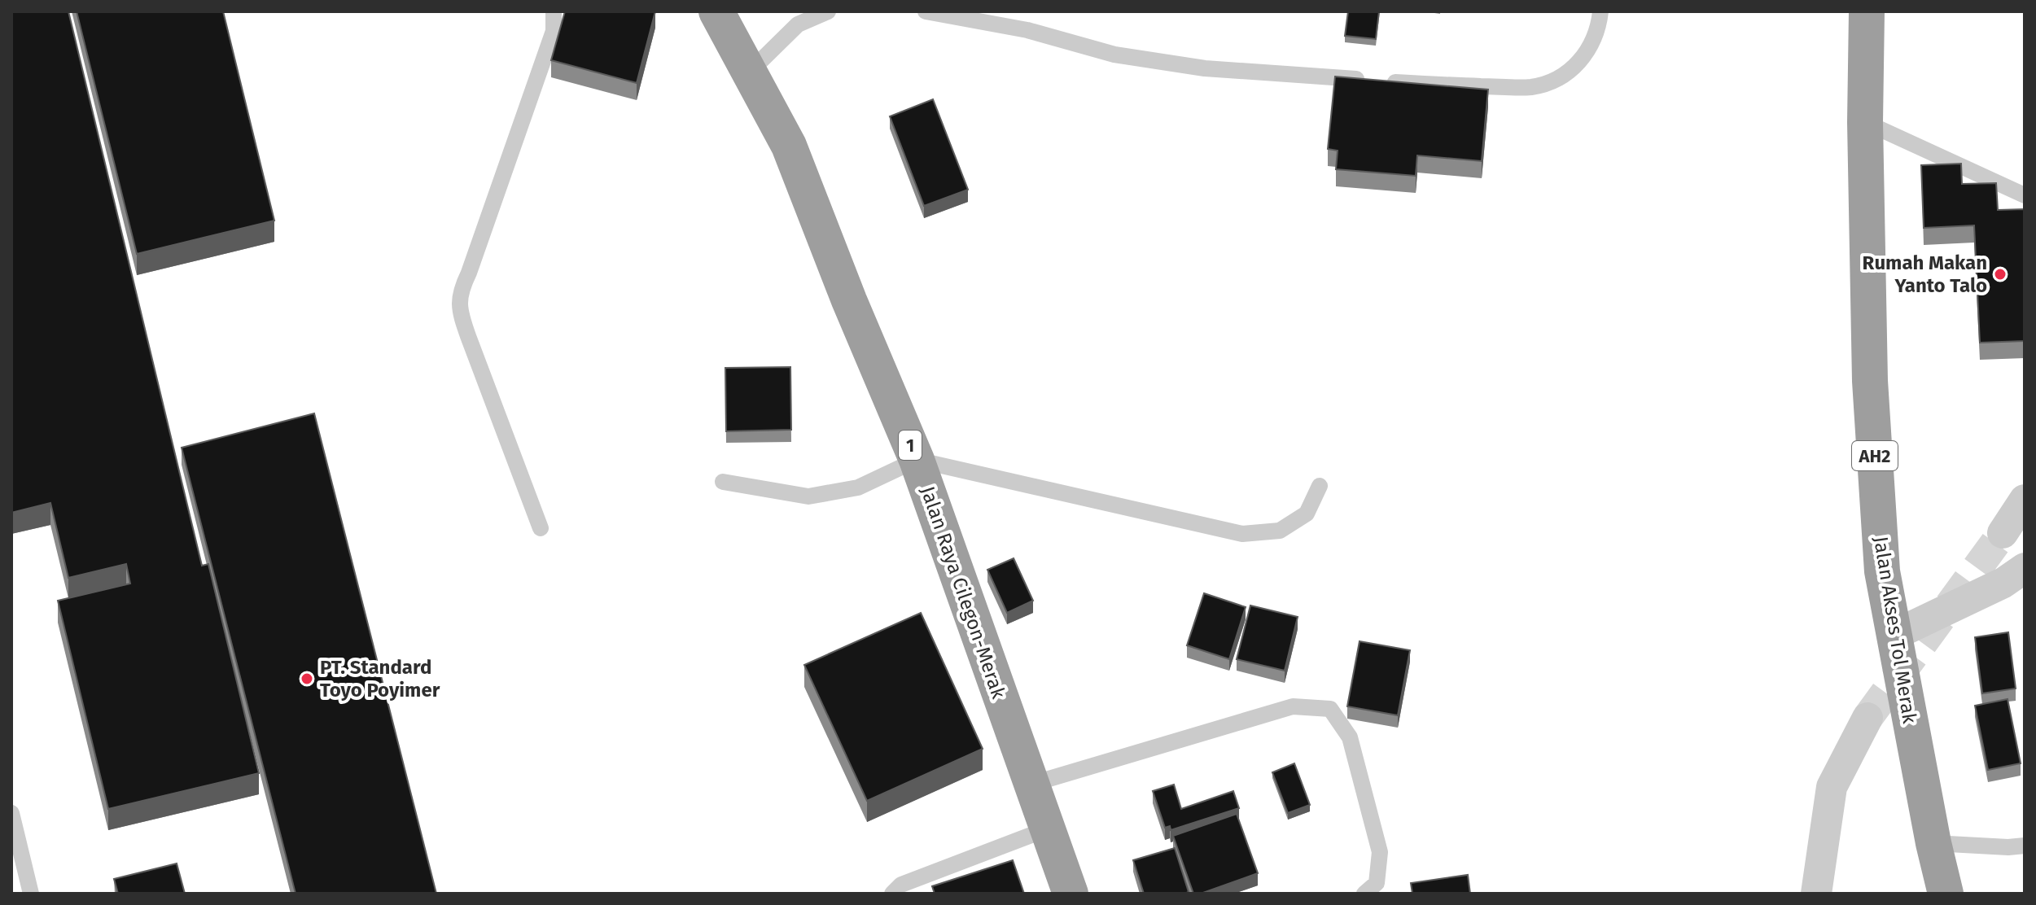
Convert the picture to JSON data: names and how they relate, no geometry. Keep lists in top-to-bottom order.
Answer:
{
  "streets": {
    "highway": [
      "1",
      "AH2",
      "Jalan Raya Cilegon-Merak",
      "Jalan Akses Tol Merak"
    ]
  },
  "places": ["Rumah Makan Yanto Talo", "PT. Standard Toyo Poyimer"]
}
